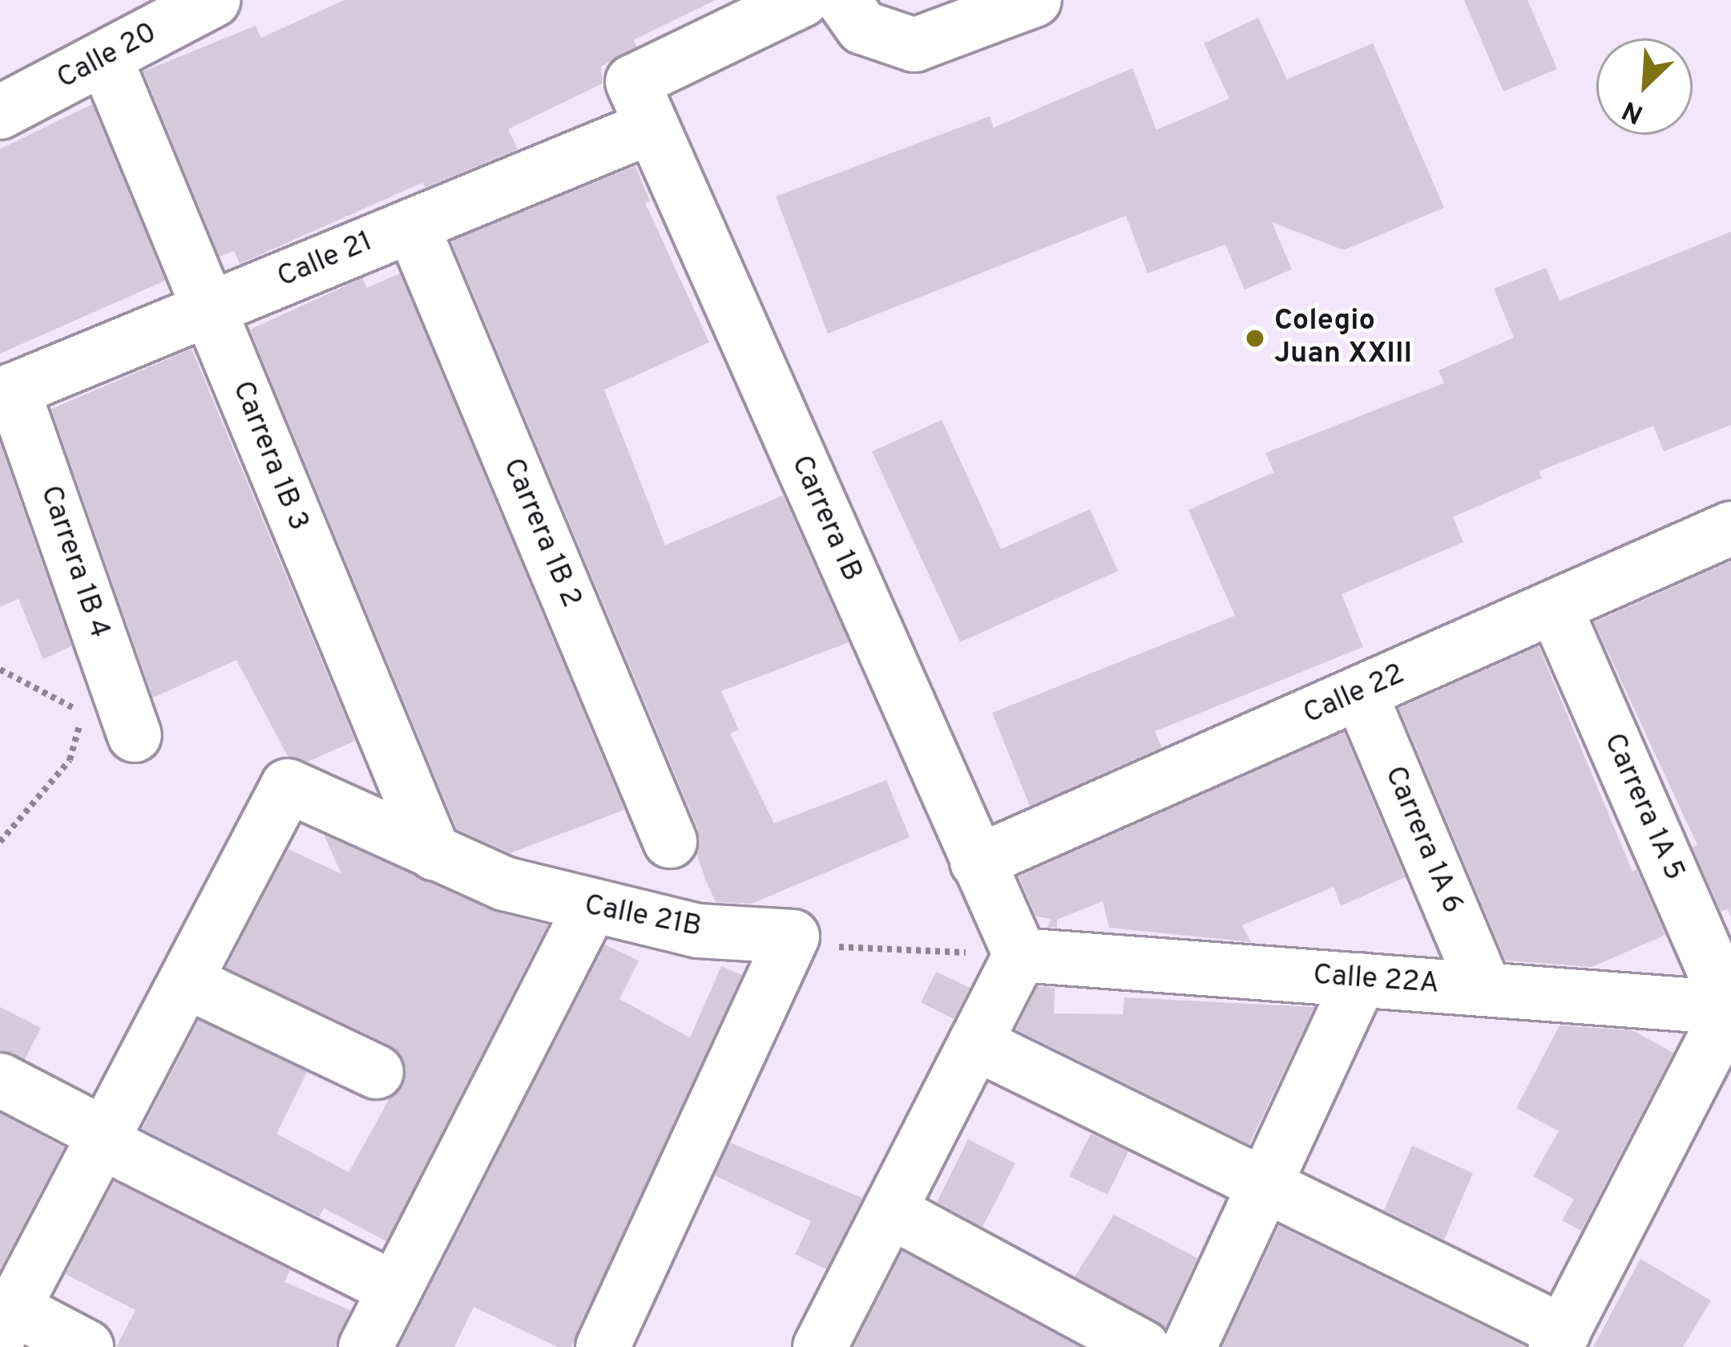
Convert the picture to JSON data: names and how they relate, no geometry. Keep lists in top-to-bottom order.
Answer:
{
  "streets": {
    "street": [
      "Calle 20",
      "Calle 21",
      "Carrera 1B 3",
      "Carrera 1B",
      "Carrera 1B 2",
      "Carrera 1B 4",
      "Calle 22",
      "Carrera 1A 5",
      "Carrera 1A 6",
      "Calle 21B",
      "Calle 22A"
    ]
  },
  "crossings": [
    ["Calle 20", "Carrera 1B 3"],
    ["Calle 21", "Carrera 1B 3"],
    ["Calle 21", "Carrera 1B"],
    ["Calle 21", "Carrera 1B 2"],
    ["Calle 21", "Carrera 1B 4"],
    ["Carrera 1B 3", "Calle 21B"],
    ["Carrera 1B", "Calle 22"],
    ["Carrera 1B", "Calle 22A"],
    ["Calle 22", "Carrera 1A 5"],
    ["Calle 22", "Carrera 1A 6"],
    ["Carrera 1A 5", "Calle 22A"],
    ["Carrera 1A 6", "Calle 22A"]
  ],
  "places": ["Colegio Juan XXIII"],
  "north": "bottom left"
}
